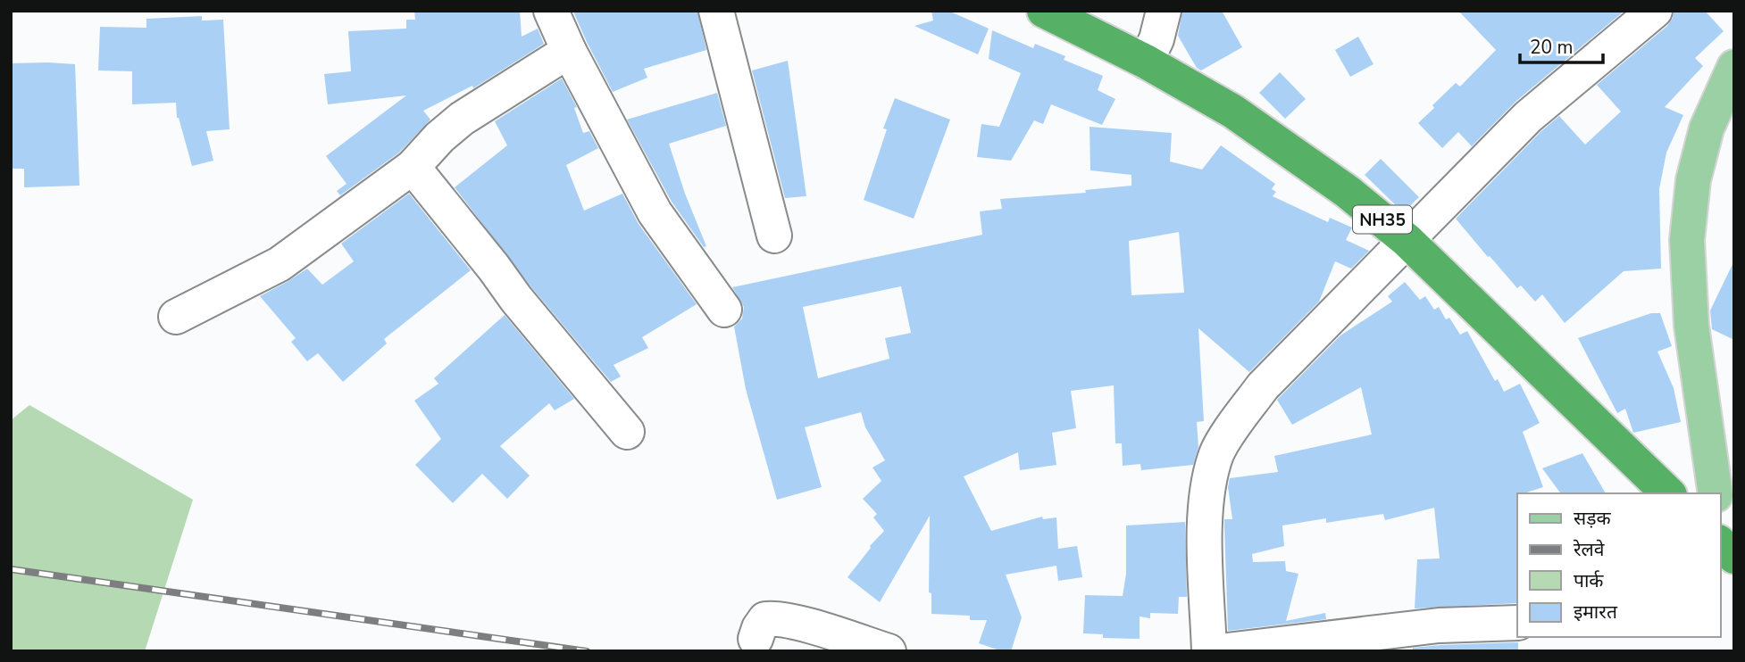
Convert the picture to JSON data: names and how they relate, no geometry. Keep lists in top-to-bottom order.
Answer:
{
  "streets": {
    "highway": ["NH35"]
  },
  "legend": [
    "सड़क",
    "रेलवे",
    "पार्क",
    "इमारत"
  ],
  "scale_bar": "20 m"
}
